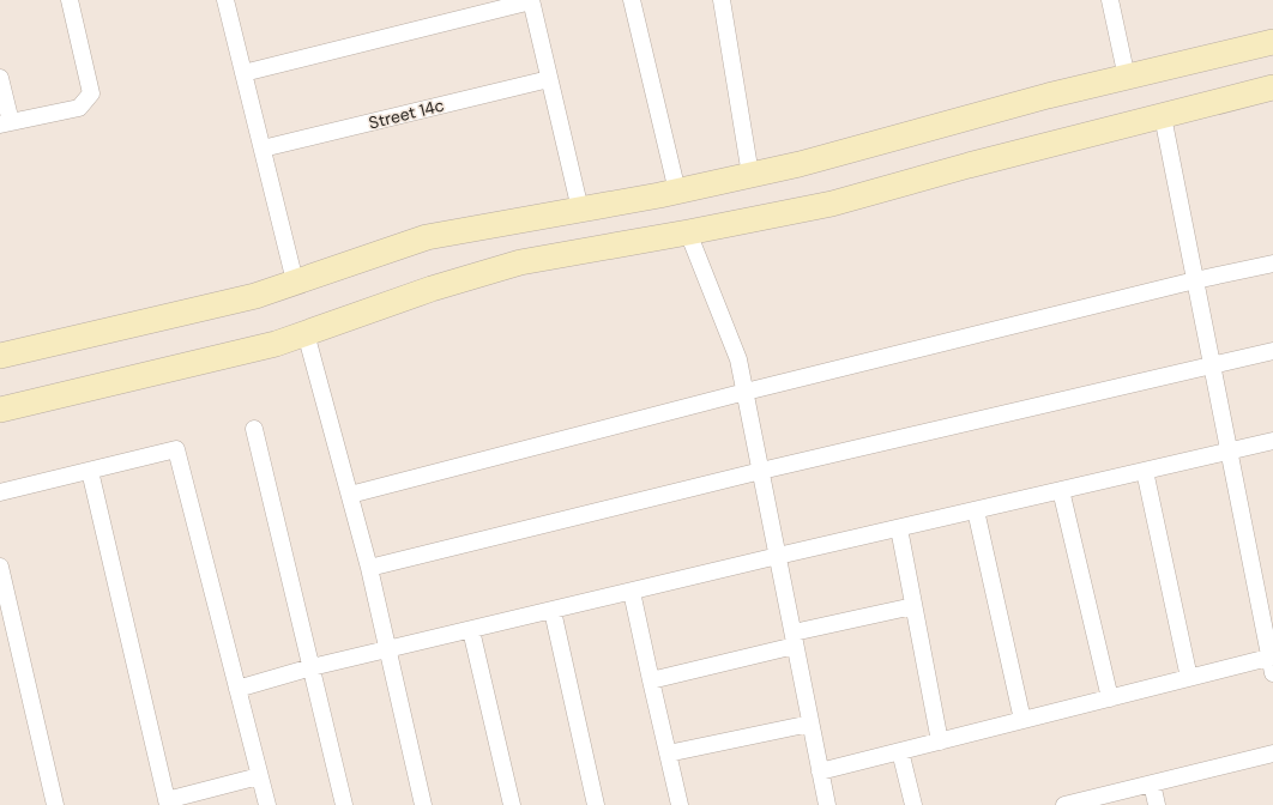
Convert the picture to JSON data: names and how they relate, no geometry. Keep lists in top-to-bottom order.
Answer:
{
  "streets": {
    "street": ["Street 14c"]
  }
}
